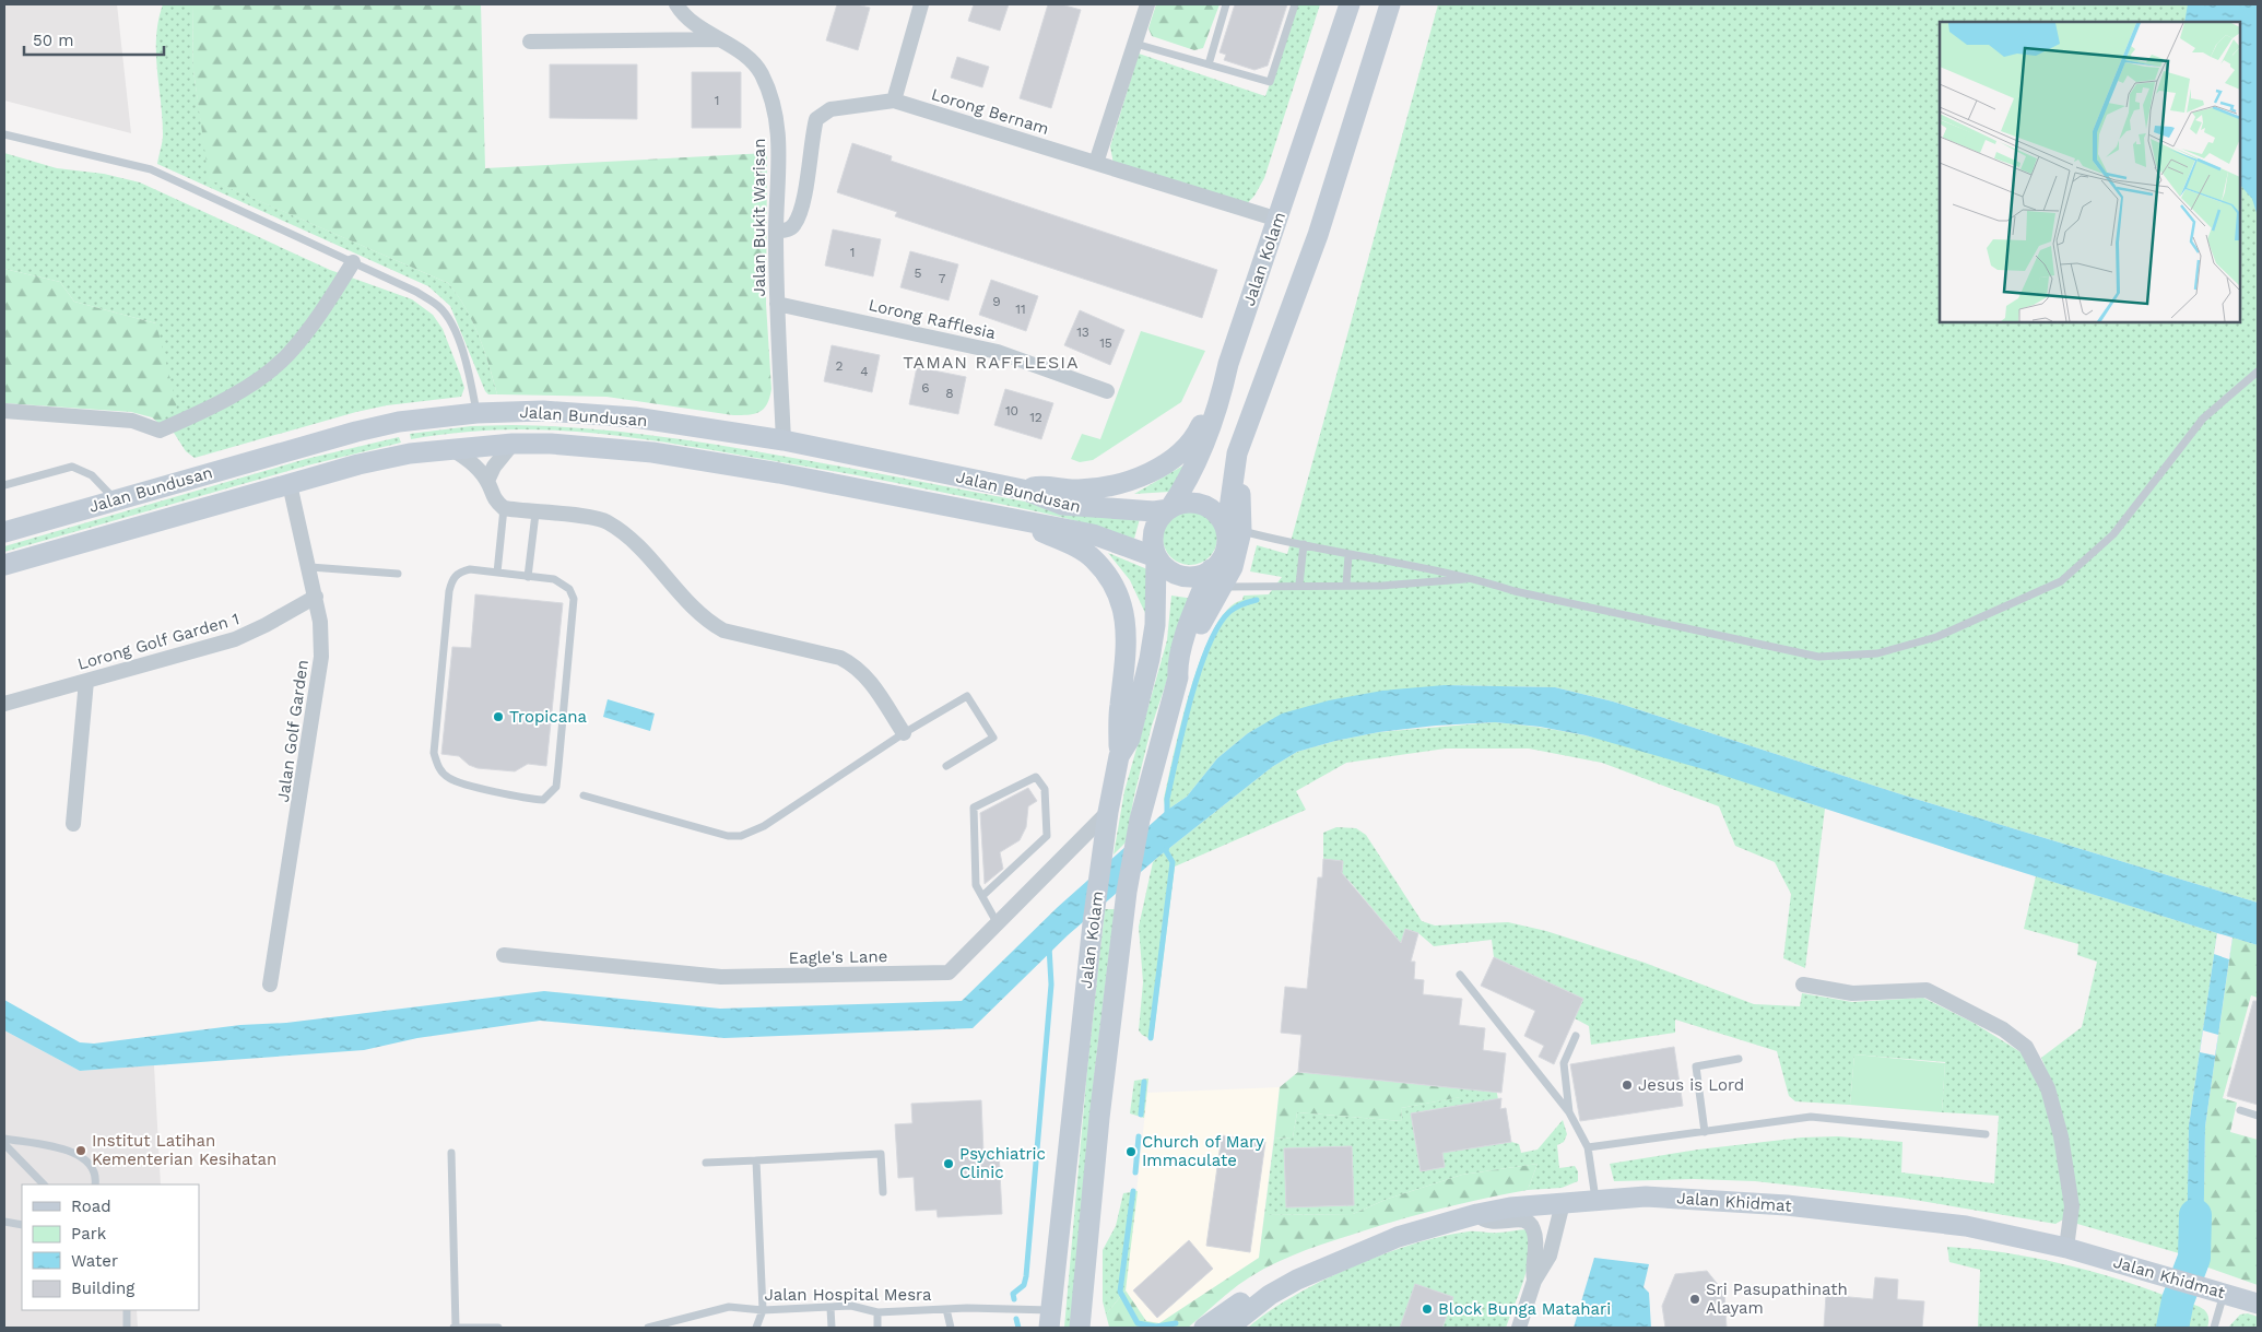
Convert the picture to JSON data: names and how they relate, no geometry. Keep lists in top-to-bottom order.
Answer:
{
  "streets": {
    "main road": ["Jalan Kolam", "Jalan Bundusan", "Jalan Khidmat"],
    "street": [
      "Lorong Bernam",
      "Jalan Bukit Warisan",
      "Lorong Rafflesia",
      "Lorong Golf Garden 1",
      "Jalan Golf Garden",
      "Eagle's Lane"
    ],
    "lane": ["Jalan Hospital Mesra"]
  },
  "crossings": [
    ["Lorong Bernam", "Jalan Bukit Warisan"],
    ["Lorong Bernam", "Jalan Kolam"],
    ["Jalan Bukit Warisan", "Lorong Rafflesia"],
    ["Jalan Bukit Warisan", "Jalan Bundusan"],
    ["Jalan Kolam", "Jalan Bundusan"],
    ["Jalan Kolam", "Eagle's Lane"],
    ["Jalan Kolam", "Jalan Hospital Mesra"],
    ["Jalan Bundusan", "Jalan Golf Garden"],
    ["Lorong Golf Garden 1", "Jalan Golf Garden"]
  ],
  "districts": ["TAMAN RAFFLESIA"],
  "places": [
    "Tropicana",
    "Jesus is Lord",
    "Institut Latihan Kementerian Kesihatan",
    "Church of Mary Immaculate",
    "Psychiatric Clinic",
    "Sri Pasupathinath Alayam",
    "Block Bunga Matahari"
  ],
  "house_numbers": [
    "1",
    "1",
    "5",
    "7",
    "9",
    "11",
    "13",
    "15",
    "2",
    "4",
    "6",
    "8",
    "10",
    "12"
  ],
  "legend": [
    "Road",
    "Park",
    "Water",
    "Building"
  ],
  "scale_bar": "50 m"
}
